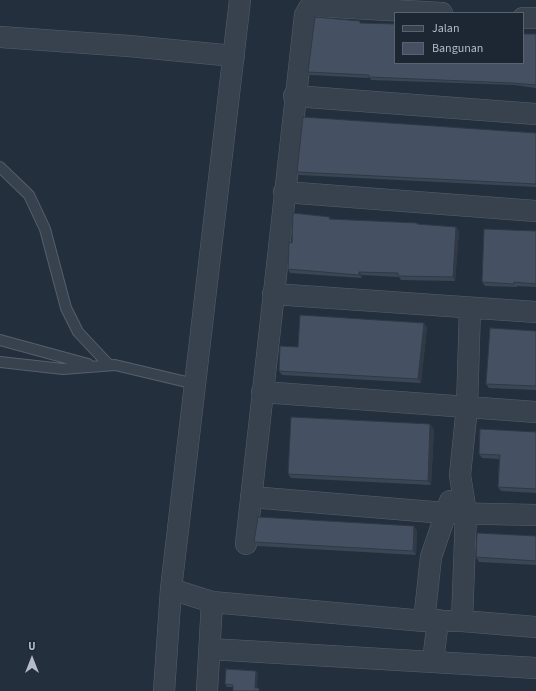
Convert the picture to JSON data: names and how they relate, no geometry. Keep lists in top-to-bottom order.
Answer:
{
  "legend": ["Jalan", "Bangunan"],
  "north": "top"
}
